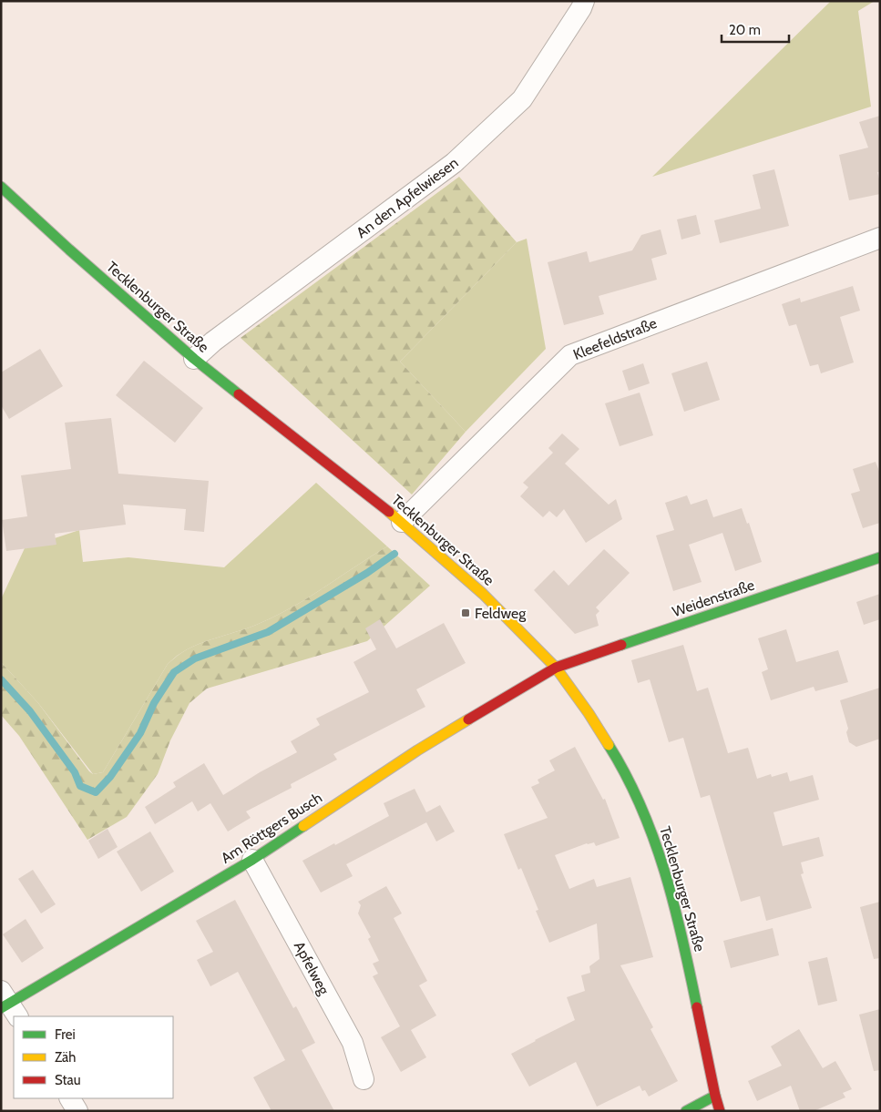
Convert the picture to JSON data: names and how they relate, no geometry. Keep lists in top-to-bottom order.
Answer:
{
  "streets": {
    "street": [
      "An den Apfelwiesen",
      "Tecklenburger Straße",
      "Kleefeldstraße",
      "Weidenstraße",
      "Am Röttgers Busch",
      "Apfelweg"
    ]
  },
  "crossings": [
    ["An den Apfelwiesen", "Tecklenburger Straße"],
    ["Tecklenburger Straße", "Kleefeldstraße"],
    ["Tecklenburger Straße", "Weidenstraße"],
    ["Tecklenburger Straße", "Am Röttgers Busch"],
    ["Weidenstraße", "Am Röttgers Busch"],
    ["Am Röttgers Busch", "Apfelweg"]
  ],
  "places": {
    "transit": ["Feldweg"]
  },
  "legend": ["Frei", "Zäh", "Stau"],
  "scale_bar": "20 m"
}
